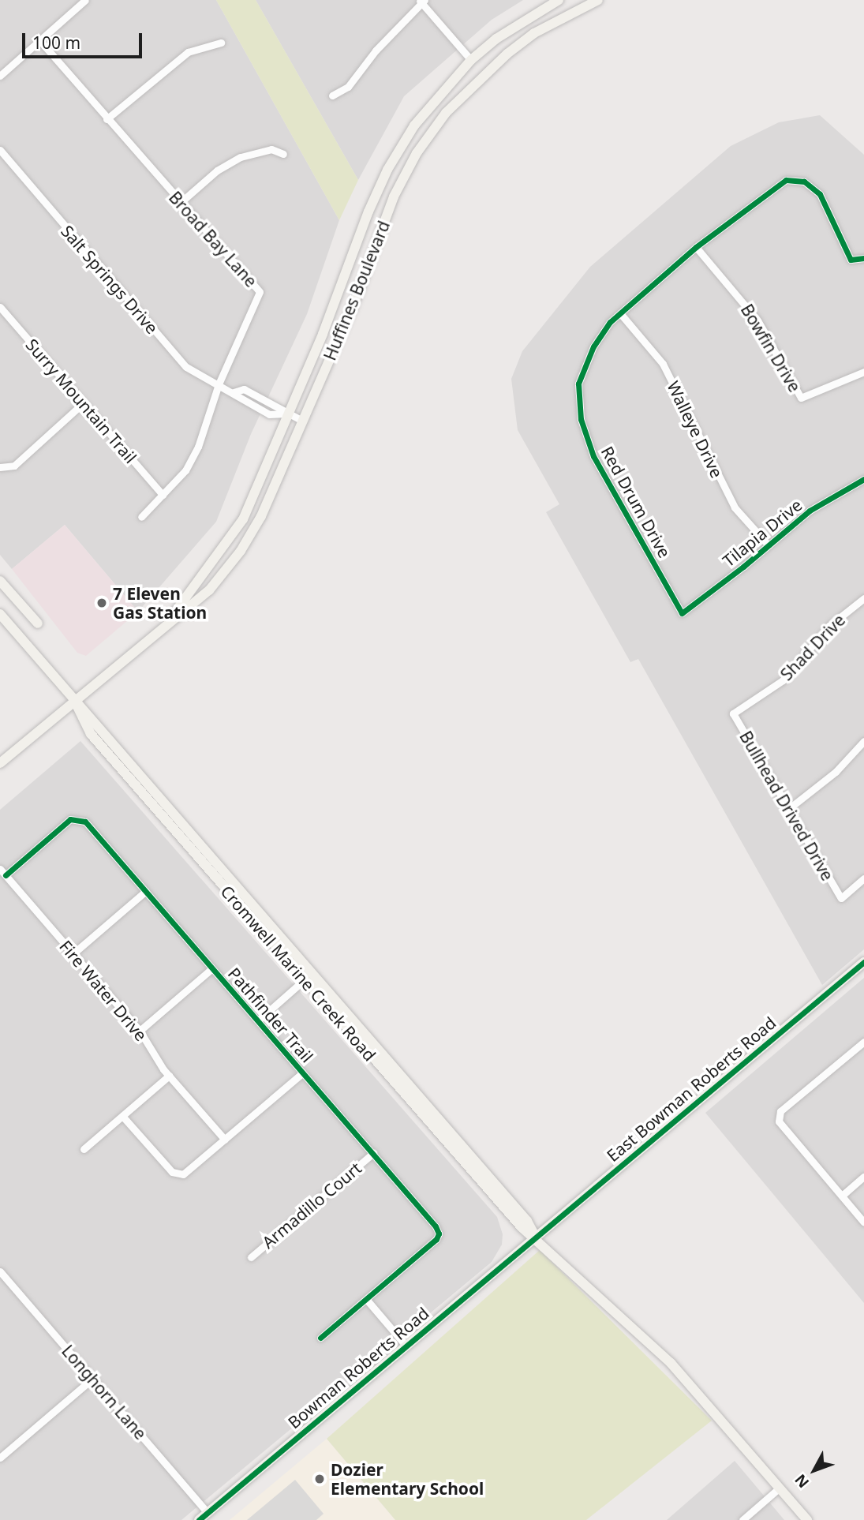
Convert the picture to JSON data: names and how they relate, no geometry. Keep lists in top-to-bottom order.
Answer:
{
  "streets": {
    "main road": [
      "Huffines Boulevard",
      "Cromwell Marine Creek Road",
      "East Bowman Roberts Road",
      "Bowman Roberts Road"
    ],
    "street": [
      "Broad Bay Lane",
      "Salt Springs Drive",
      "Bowfin Drive",
      "Surry Mountain Trail",
      "Walleye Drive",
      "Red Drum Drive",
      "Tilapia Drive",
      "Shad Drive",
      "Bullhead Drived Drive",
      "Fire Water Drive",
      "Pathfinder Trail",
      "Armadillo Court",
      "Longhorn Lane"
    ]
  },
  "crossings": [
    ["Broad Bay Lane", "Salt Springs Drive"],
    ["Broad Bay Lane", "Surry Mountain Trail"],
    ["Salt Springs Drive", "Huffines Boulevard"],
    ["Huffines Boulevard", "Cromwell Marine Creek Road"],
    ["Bowfin Drive", "Red Drum Drive"],
    ["Walleye Drive", "Red Drum Drive"],
    ["Walleye Drive", "Tilapia Drive"],
    ["Red Drum Drive", "Tilapia Drive"],
    ["Shad Drive", "Bullhead Drived Drive"],
    ["Cromwell Marine Creek Road", "East Bowman Roberts Road"],
    ["Cromwell Marine Creek Road", "Bowman Roberts Road"],
    ["Fire Water Drive", "Pathfinder Trail"],
    ["Pathfinder Trail", "Armadillo Court"],
    ["East Bowman Roberts Road", "Bowman Roberts Road"],
    ["Bowman Roberts Road", "Longhorn Lane"]
  ],
  "places": ["7 Eleven Gas Station", "Dozier Elementary School"],
  "scale_bar": "100 m",
  "north": "bottom left"
}
